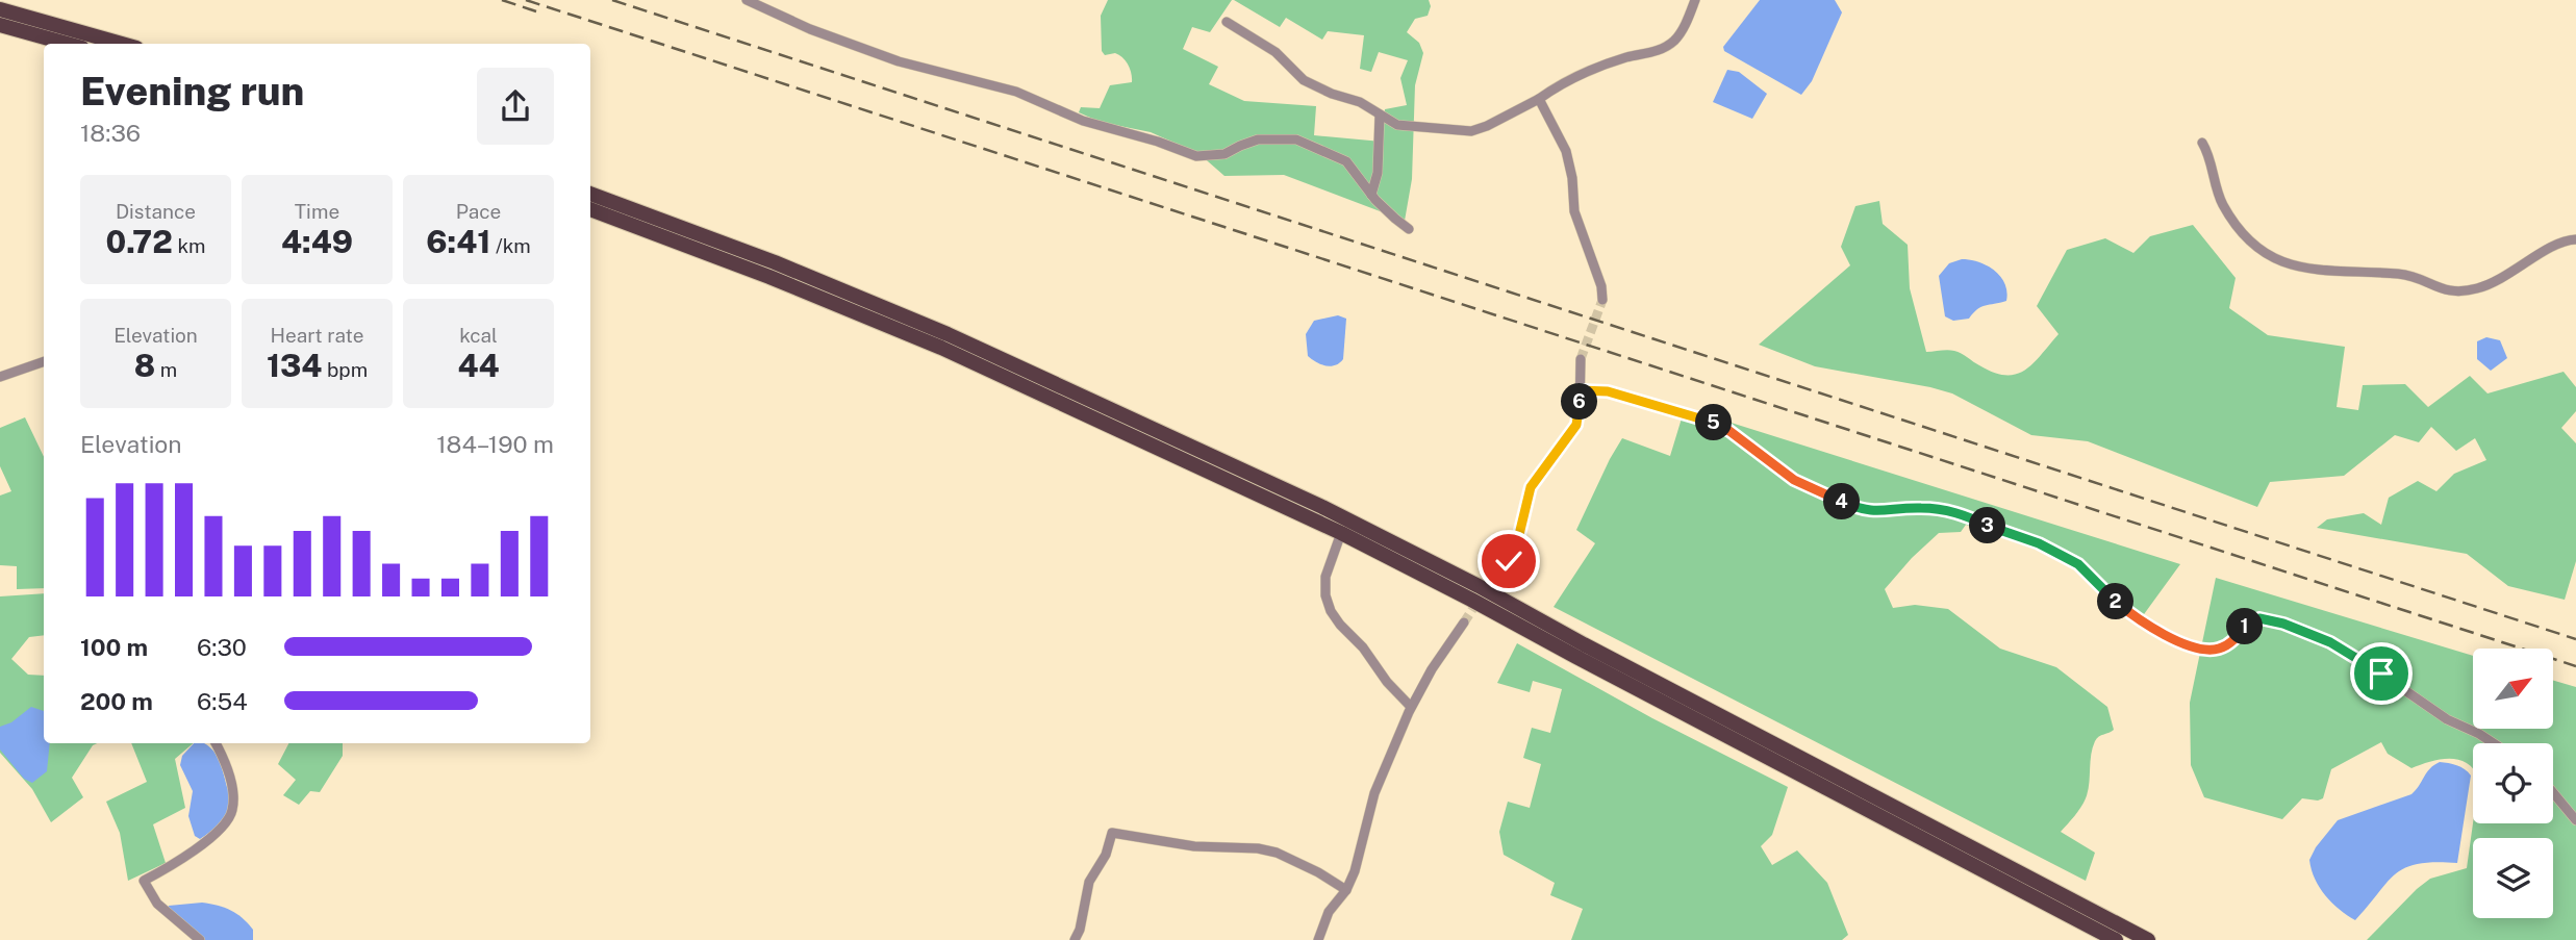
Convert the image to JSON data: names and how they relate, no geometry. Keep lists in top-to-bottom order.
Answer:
{
  "north": "top right",
  "page": {
    "heading": ["Evening run", "18:36"],
    "stats": [
      ["Distance", "0.72 km"],
      ["Time", "4:49"],
      ["Pace", "6:41 /km"],
      ["Elevation", "8 m"],
      ["Heart rate", "134 bpm"],
      ["kcal", "44"]
    ],
    "pins": [
      "6",
      "5",
      "4",
      "3",
      "2",
      "1"
    ],
    "chart": ["Elevation", "184–190 m"],
    "list": [
      {
        "name": "100 m",
        "note": "6:30"
      },
      {
        "name": "200 m",
        "note": "6:54"
      }
    ]
  }
}
